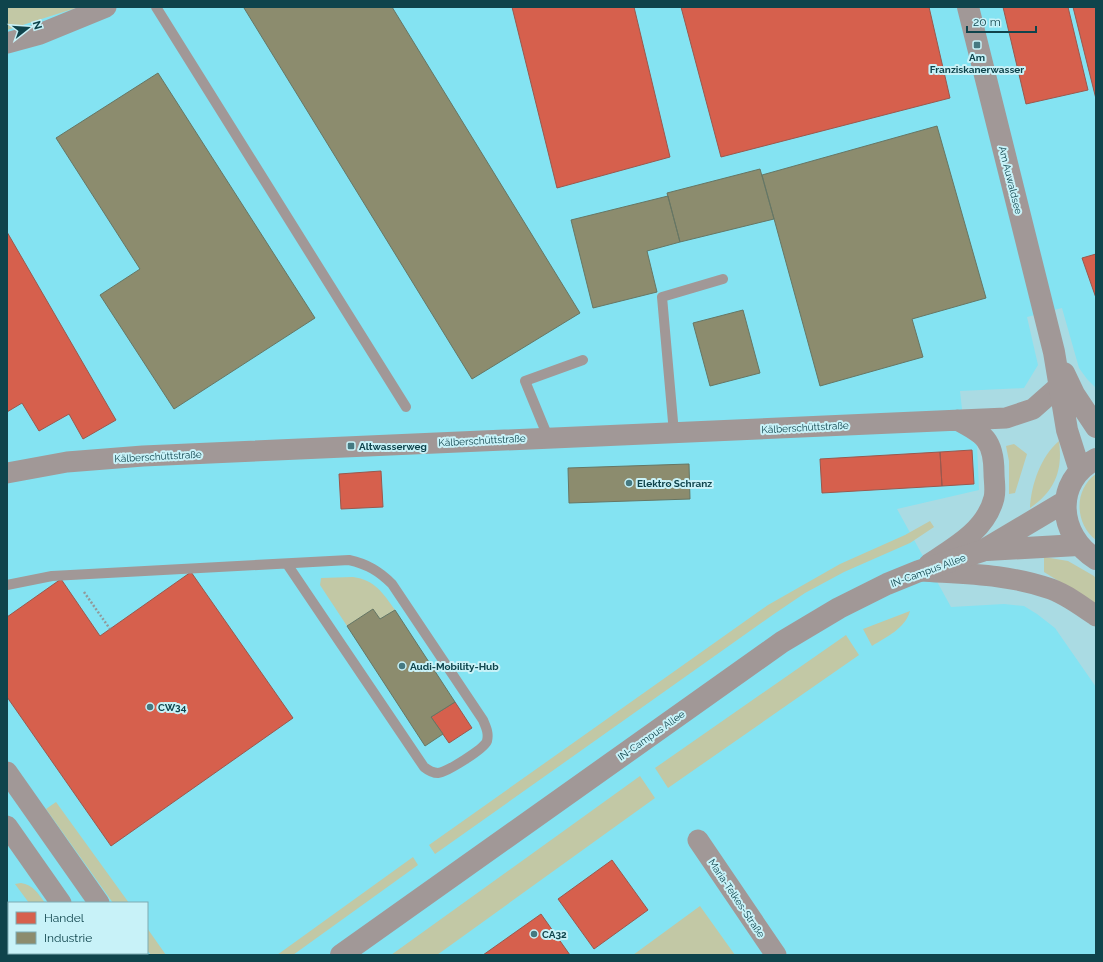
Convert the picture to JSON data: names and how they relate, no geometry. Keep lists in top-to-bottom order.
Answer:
{
  "streets": {
    "street": [
      "Am Auwaldsee",
      "Kälberschüttstraße",
      "IN-Campus Allee",
      "Maria-Telkes-Straße"
    ]
  },
  "crossings": [
    ["Am Auwaldsee", "Kälberschüttstraße"]
  ],
  "places": {
    "transit": ["Am Franziskanerwasser", "Altwasserweg"],
    "other": [
      "Elektro Schranz",
      "Audi-Mobility-Hub",
      "CW34",
      "CA32"
    ]
  },
  "legend": ["Handel", "Industrie"],
  "scale_bar": "20 m",
  "north": "right"
}
